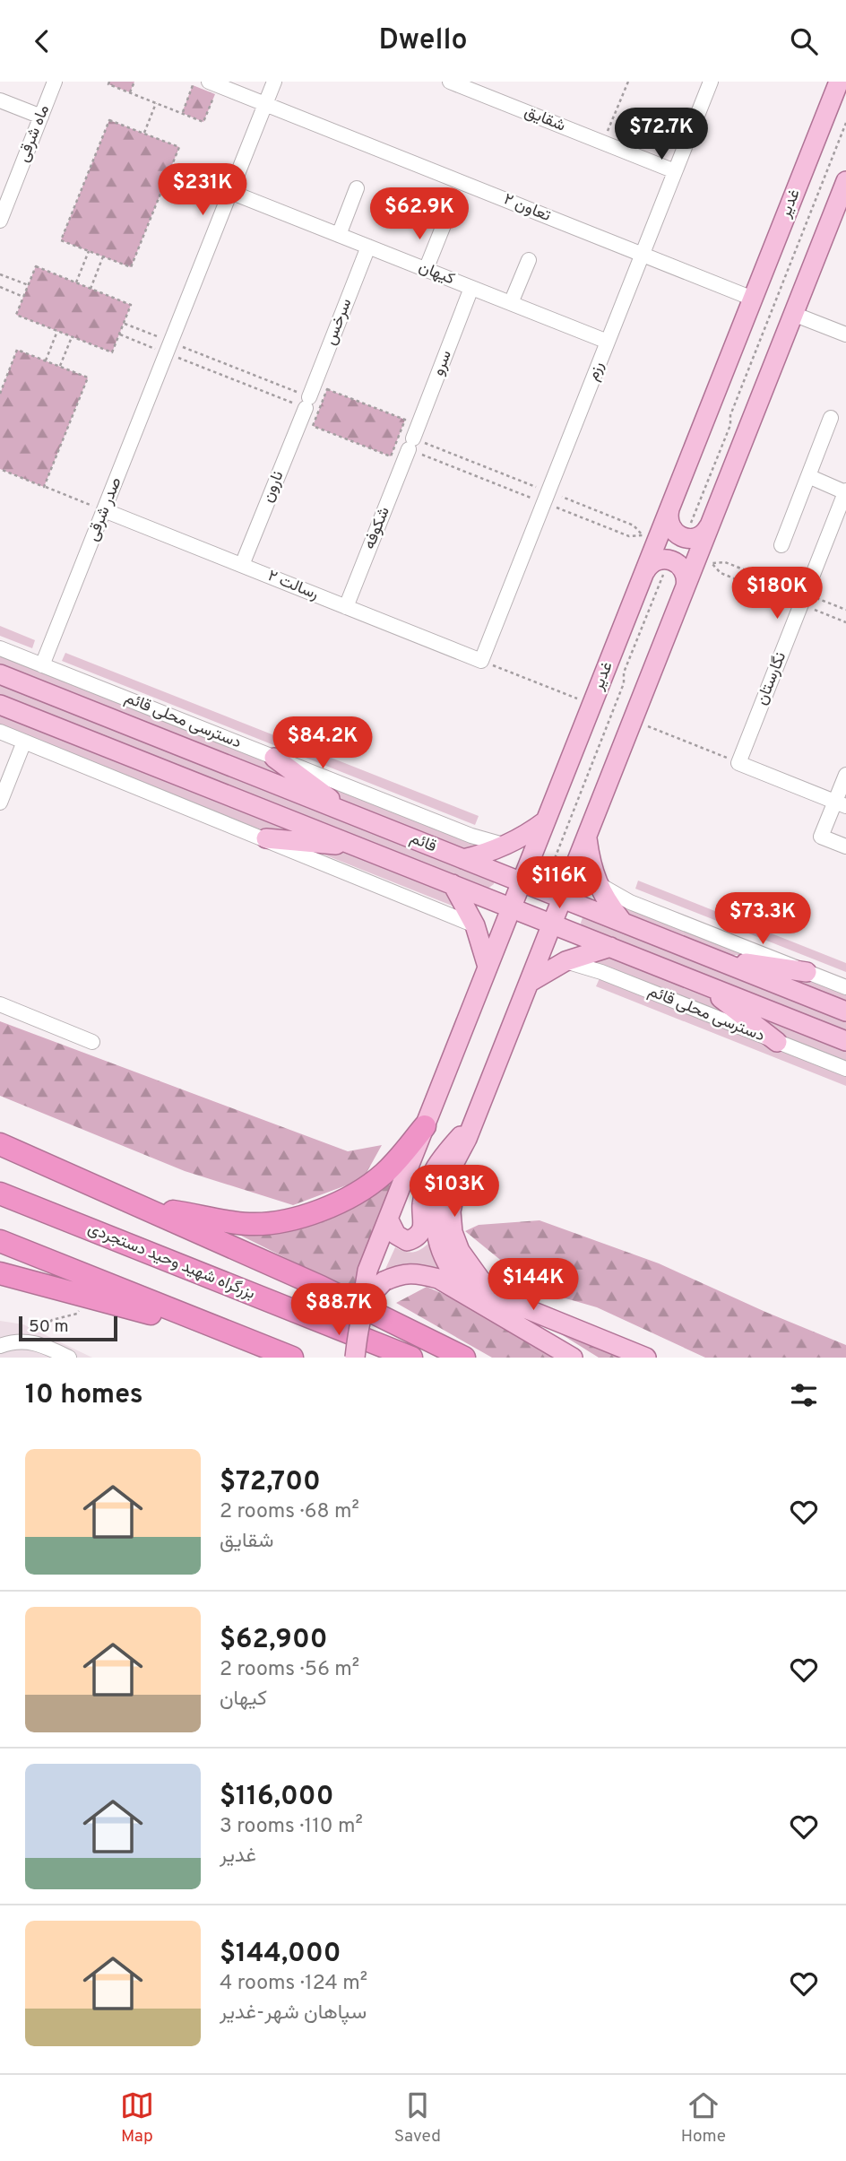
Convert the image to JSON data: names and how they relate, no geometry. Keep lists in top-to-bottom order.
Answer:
{
  "streets": {
    "highway": ["بزرگراه شهید وحید دستجردی"],
    "main road": ["غدیر", "قائم"],
    "street": [
      "شقایق",
      "ماه شرقی",
      "تعاون ۲",
      "کیهان",
      "سرخس",
      "سرو",
      "رزم",
      "نارون",
      "صدر شرقی",
      "شکوفه",
      "رسالت ۲",
      "نگارستان",
      "دسترسی محلی قائم"
    ]
  },
  "crossings": [
    ["شقایق", "رزم"],
    ["غدیر", "تعاون ۲"],
    ["غدیر", "قائم"],
    ["تعاون ۲", "رزم"],
    ["تعاون ۲", "صدر شرقی"],
    ["کیهان", "سرخس"],
    ["کیهان", "سرو"],
    ["کیهان", "رزم"],
    ["کیهان", "صدر شرقی"],
    ["سرخس", "نارون"],
    ["سرو", "شکوفه"],
    ["رزم", "رسالت ۲"],
    ["نارون", "رسالت ۲"],
    ["صدر شرقی", "رسالت ۲"],
    ["صدر شرقی", "دسترسی محلی قائم"],
    ["شکوفه", "رسالت ۲"]
  ],
  "scale_bar": "50 m",
  "page": {
    "header": "Dwello",
    "price": [
      "$72.7K",
      "$231K",
      "$62.9K",
      "$180K",
      "$84.2K",
      "$116K",
      "$73.3K",
      "$103K",
      "$144K",
      "$88.7K"
    ],
    "scale": "50 m",
    "heading": "10 homes",
    "list": [
      {
        "name": "$72,700",
        "note": "2 rooms · 68 m² · شقایق"
      },
      {
        "name": "$62,900",
        "note": "2 rooms · 56 m² · کیهان"
      },
      {
        "name": "$116,000",
        "note": "3 rooms · 110 m² · غدیر"
      },
      {
        "name": "$144,000",
        "note": "4 rooms · 124 m² · سپاهان شهر-غدیر"
      }
    ],
    "tabs": ["Map", "Saved", "Home"]
  }
}
